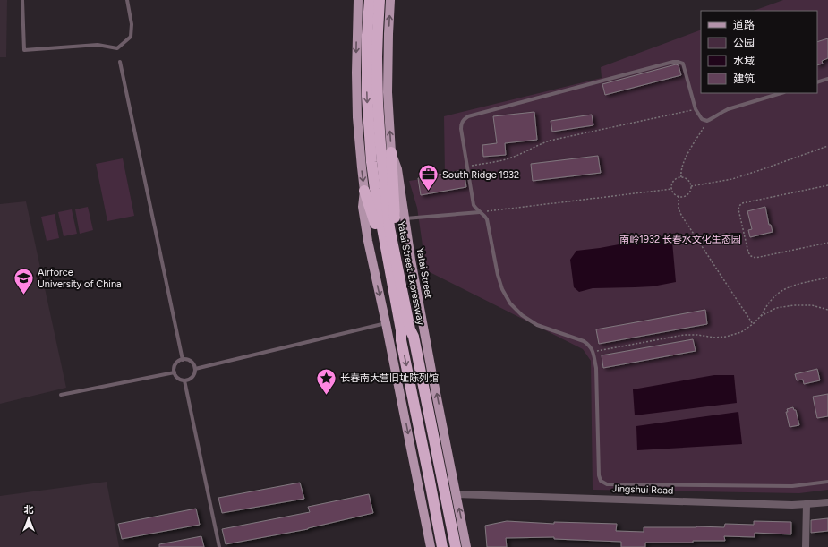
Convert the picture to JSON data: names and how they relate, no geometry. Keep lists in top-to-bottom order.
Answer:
{
  "streets": {
    "highway": ["Yatai Street Expressway"],
    "main road": ["Yatai Street"],
    "street": ["Jingshui Road"]
  },
  "crossings": [
    ["Yatai Street", "Jingshui Road"]
  ],
  "parks": ["南岭1932 长春水文化生态园"],
  "places": {
    "office": ["South Ridge 1932"],
    "school or university": ["Airforce University of China"],
    "place": ["长春南大营旧址陈列馆"]
  },
  "legend": [
    "道路",
    "公园",
    "水域",
    "建筑"
  ],
  "north": "top"
}
